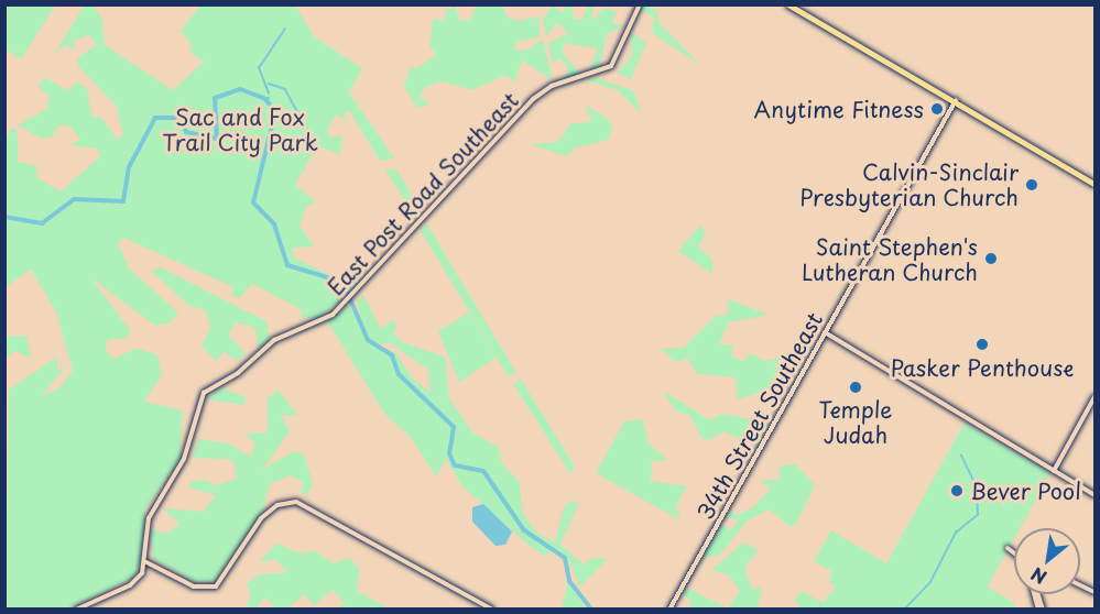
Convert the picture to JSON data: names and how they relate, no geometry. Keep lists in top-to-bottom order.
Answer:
{
  "streets": {
    "main road": ["East Post Road Southeast", "34th Street Southeast"]
  },
  "parks": ["Sac and Fox Trail City Park"],
  "places": [
    "Anytime Fitness",
    "Calvin-Sinclair Presbyterian Church",
    "Saint Stephen's Lutheran Church",
    "Pasker Penthouse",
    "Temple Judah",
    "Bever Pool"
  ],
  "north": "bottom left"
}
